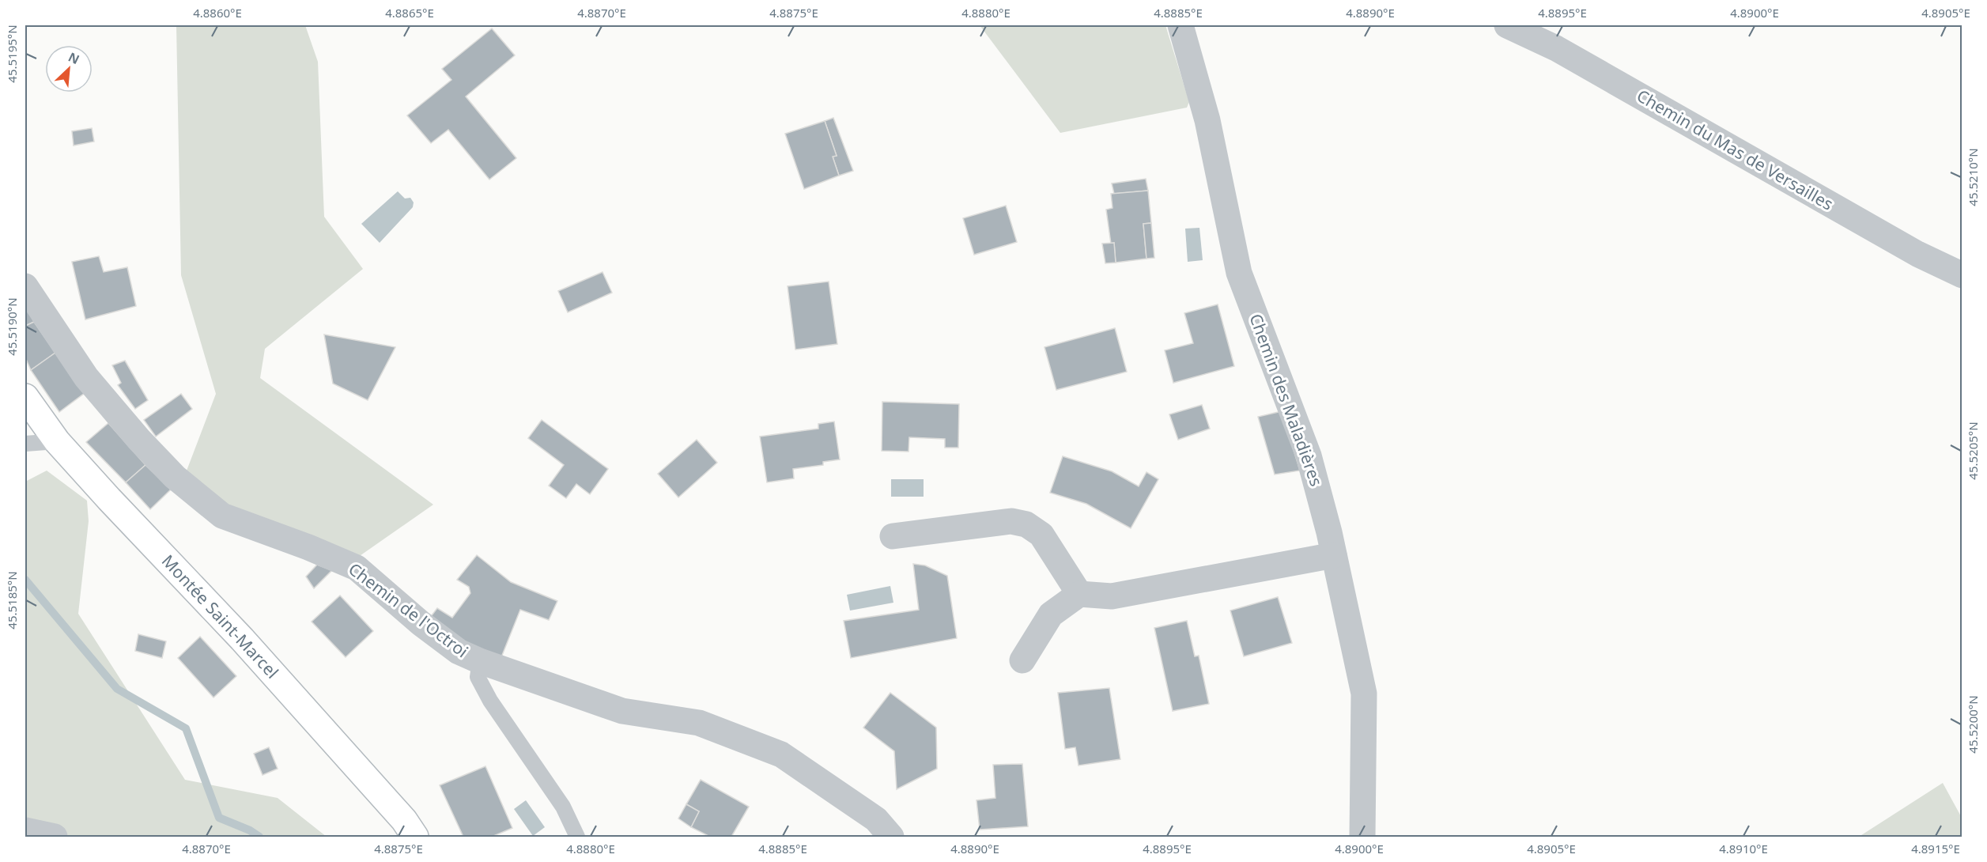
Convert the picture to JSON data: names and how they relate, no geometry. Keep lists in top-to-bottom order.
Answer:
{
  "streets": {
    "main road": ["Montée Saint-Marcel"],
    "street": ["Chemin du Mas de Versailles", "Chemin des Maladières", "Chemin de l'Octroi"]
  },
  "north": "top right",
  "coordinates": [
    "4.8860°E",
    "4.8865°E",
    "4.8870°E",
    "4.8875°E",
    "4.8880°E",
    "4.8885°E",
    "4.8890°E",
    "4.8895°E",
    "4.8900°E",
    "4.8905°E",
    "45.5195°N",
    "45.5210°N",
    "45.5190°N",
    "45.5205°N",
    "45.5185°N",
    "45.5200°N",
    "4.8910°E",
    "4.8915°E"
  ]
}
